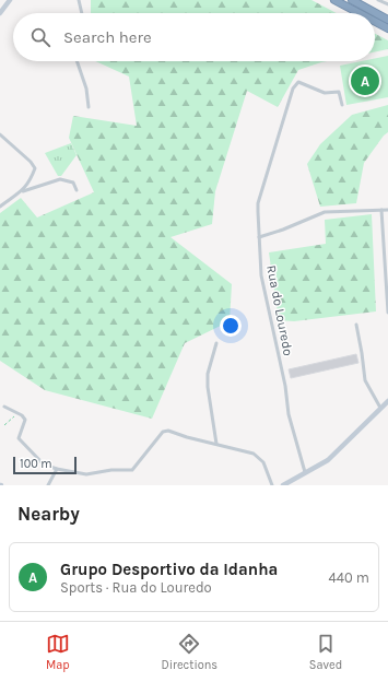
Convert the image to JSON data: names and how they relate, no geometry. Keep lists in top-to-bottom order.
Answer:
{
  "streets": {
    "street": ["Rua do Louredo"]
  },
  "scale_bar": "100 m",
  "page": {
    "search": "Search here",
    "pins": "A",
    "scale": "100 m",
    "heading": "Nearby",
    "list": [
      {
        "mark": "A",
        "name": "Grupo Desportivo da Idanha",
        "note": "Sports · Rua do Louredo",
        "value": "440 m"
      }
    ],
    "nav": ["Map", "Directions", "Saved"]
  }
}
